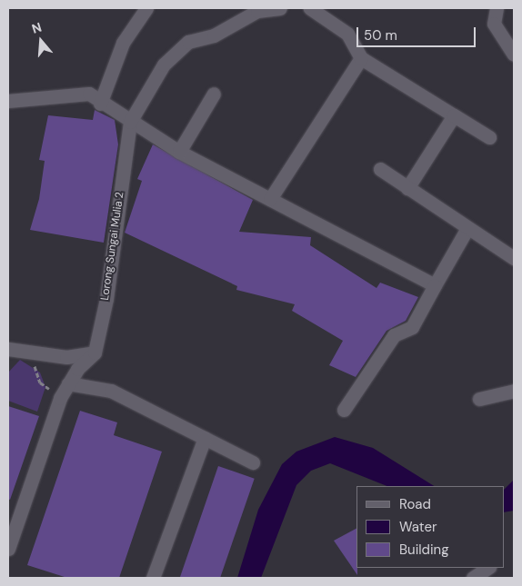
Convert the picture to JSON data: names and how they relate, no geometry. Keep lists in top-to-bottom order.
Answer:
{
  "streets": {
    "street": ["Lorong Sungai Mulia 2"]
  },
  "legend": ["Road", "Water", "Building"],
  "scale_bar": "50 m",
  "north": "top"
}
